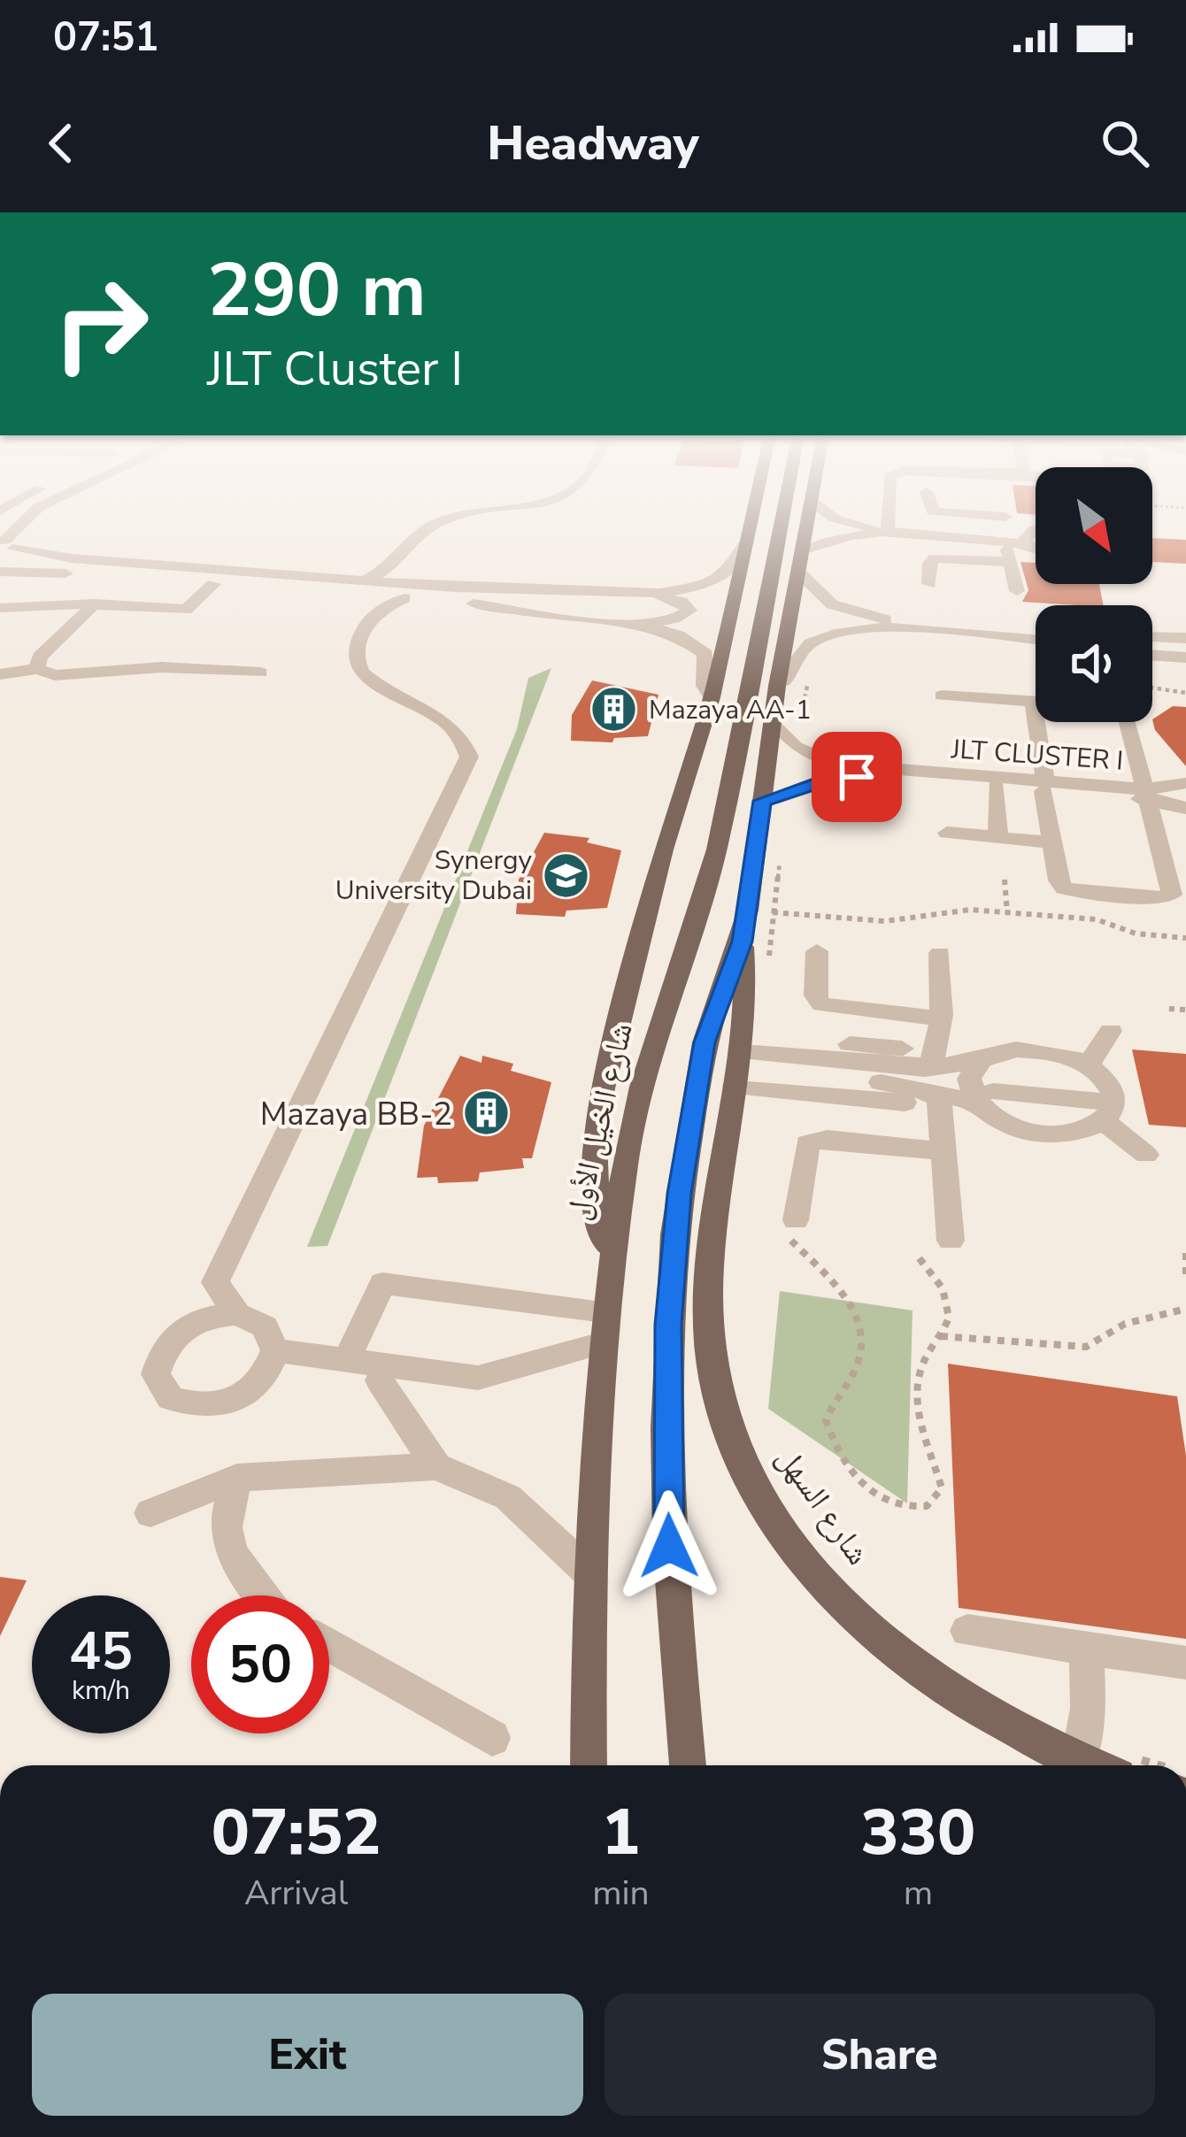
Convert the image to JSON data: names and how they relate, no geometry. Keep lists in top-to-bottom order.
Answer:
{
  "streets": {
    "main road": ["شارع الخيل الأول", "شارع السهل"],
    "street": ["JLT CLUSTER I"]
  },
  "places": {
    "building": ["Mazaya AA-1", "Mazaya BB-2"],
    "school or university": ["Synergy University Dubai"]
  },
  "north": "bottom right",
  "page": {
    "status": "07:51",
    "header": "Headway",
    "turn": ["290 m", "JLT Cluster I"],
    "speed": "45 km/h",
    "limit": "50",
    "eta": [
      "07:52",
      "Arrival",
      "1",
      "min",
      "330",
      "m"
    ],
    "buttons": ["Exit", "Share"]
  }
}
